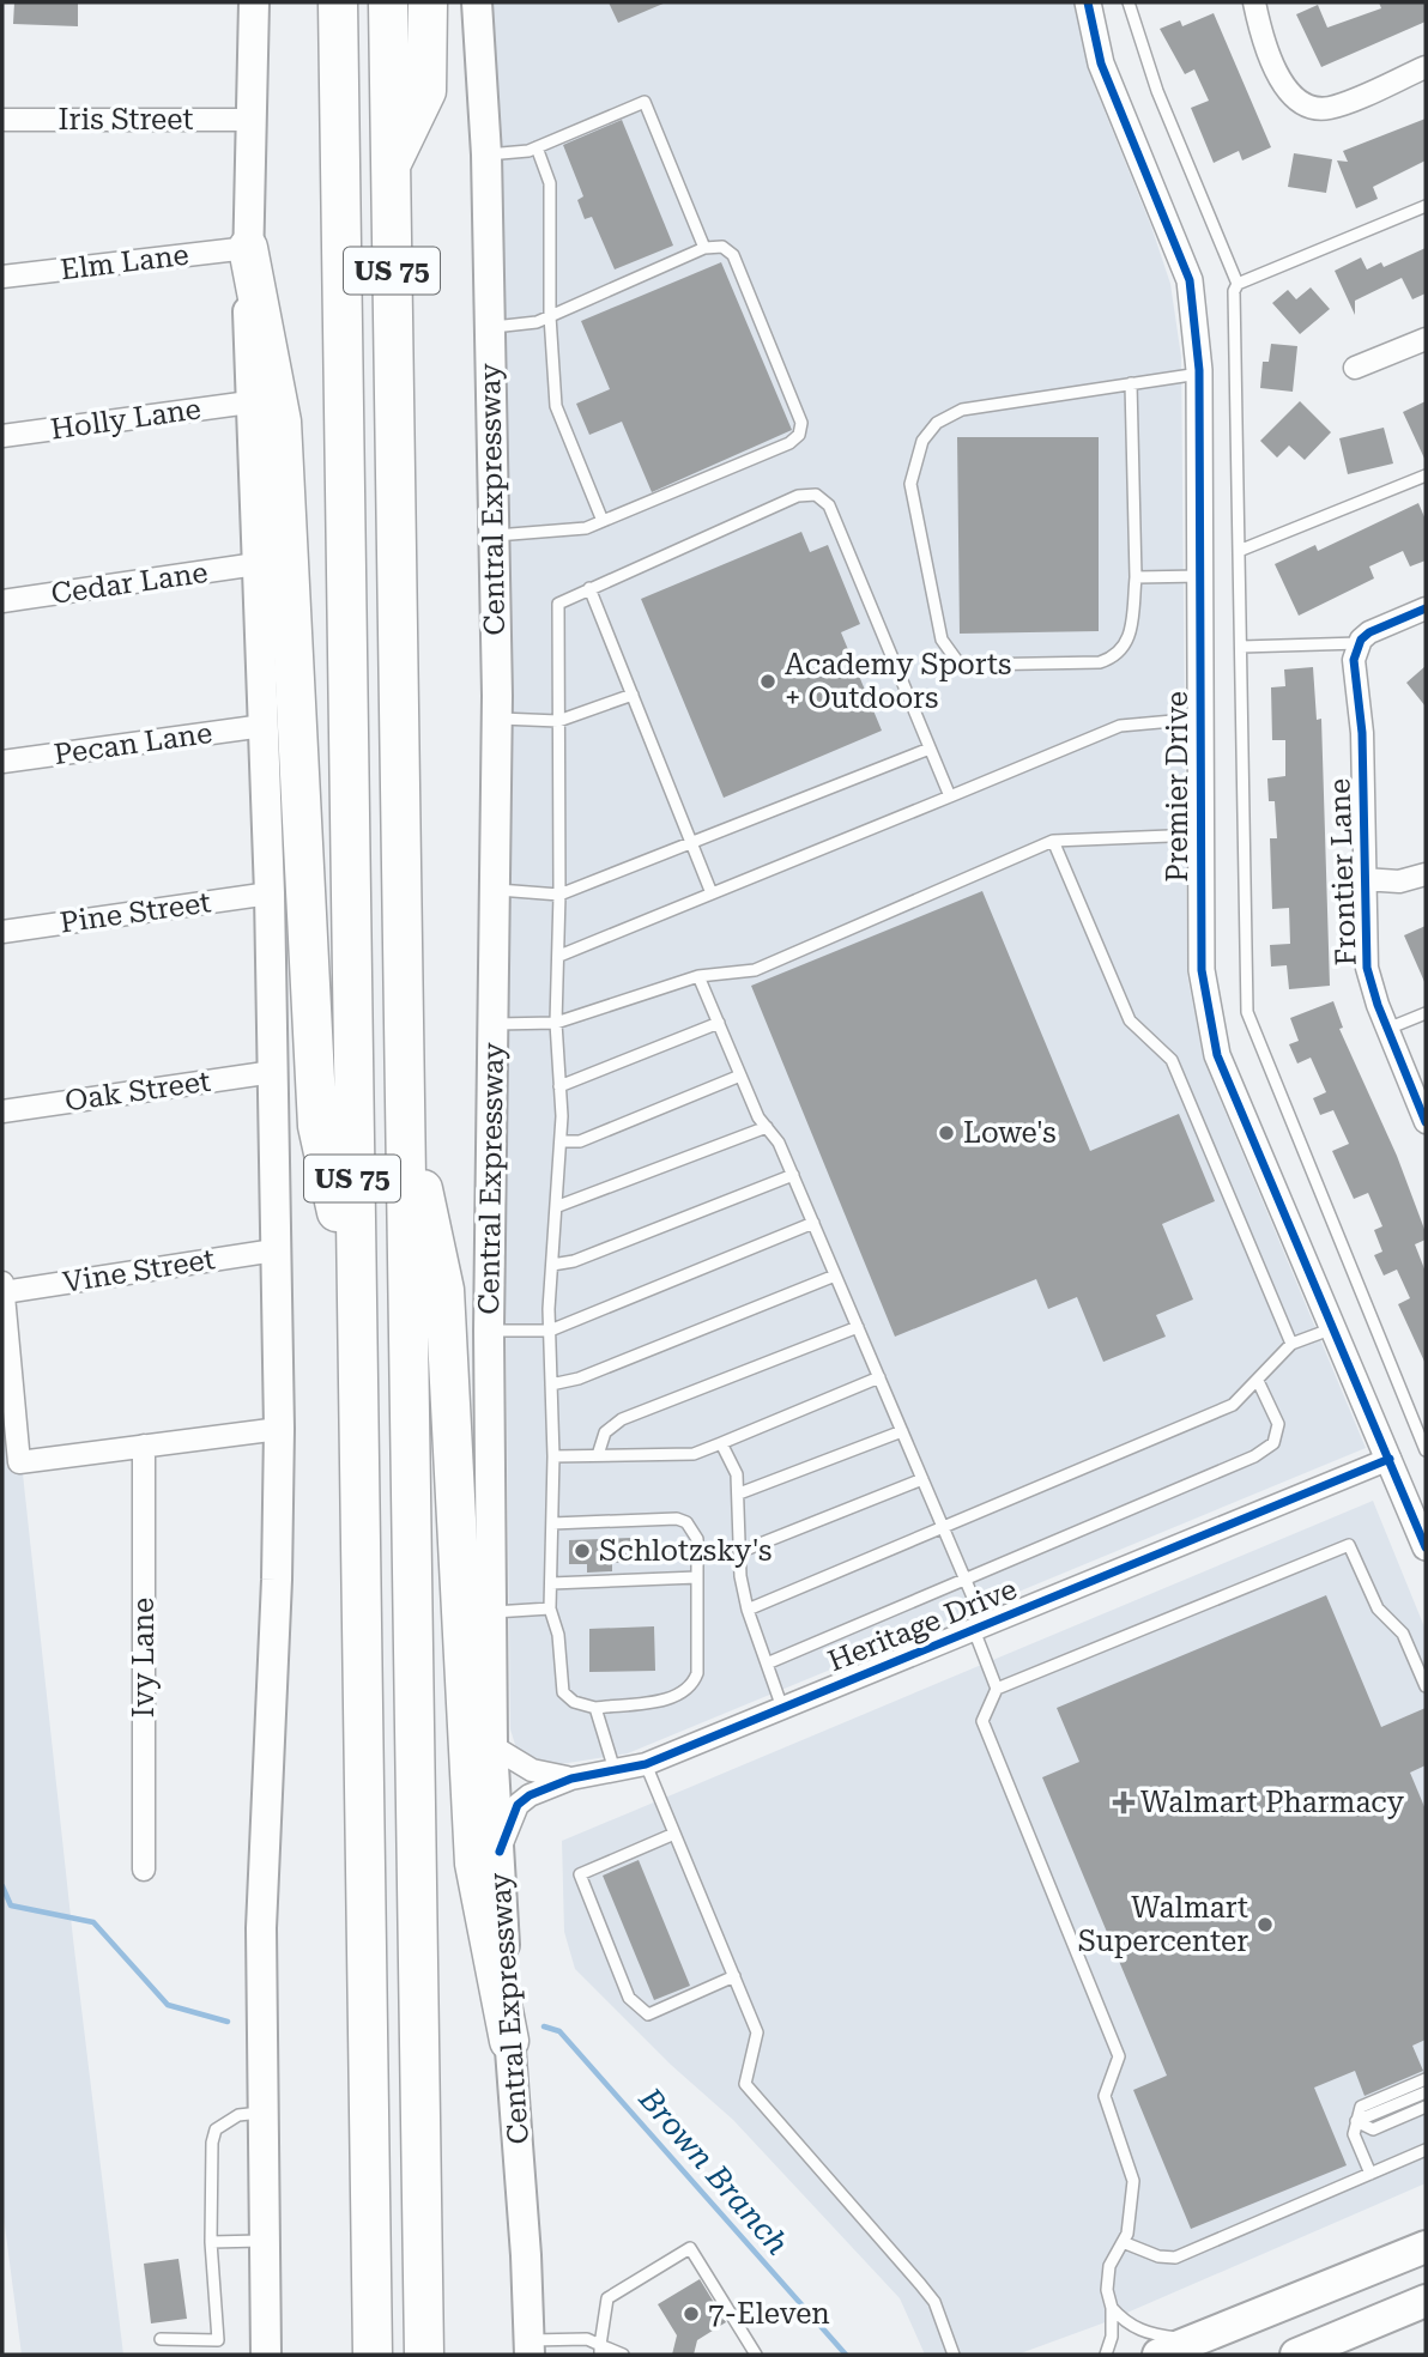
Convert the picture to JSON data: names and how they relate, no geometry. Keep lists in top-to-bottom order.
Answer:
{
  "streets": {
    "highway": ["US 75"],
    "main road": ["Central Expressway"],
    "street": [
      "Iris Street",
      "Elm Lane",
      "Holly Lane",
      "Cedar Lane",
      "Pecan Lane",
      "Premier Drive",
      "Frontier Lane",
      "Pine Street",
      "Oak Street",
      "Vine Street",
      "Heritage Drive",
      "Ivy Lane"
    ]
  },
  "crossings": [
    ["Central Expressway", "Heritage Drive"],
    ["Premier Drive", "Heritage Drive"]
  ],
  "water": ["Brown Branch"],
  "places": {
    "other": [
      "Academy Sports + Outdoors",
      "Lowe's",
      "Schlotzsky's",
      "Walmart Supercenter",
      "7-Eleven"
    ],
    "health": ["Walmart Pharmacy"]
  }
}
